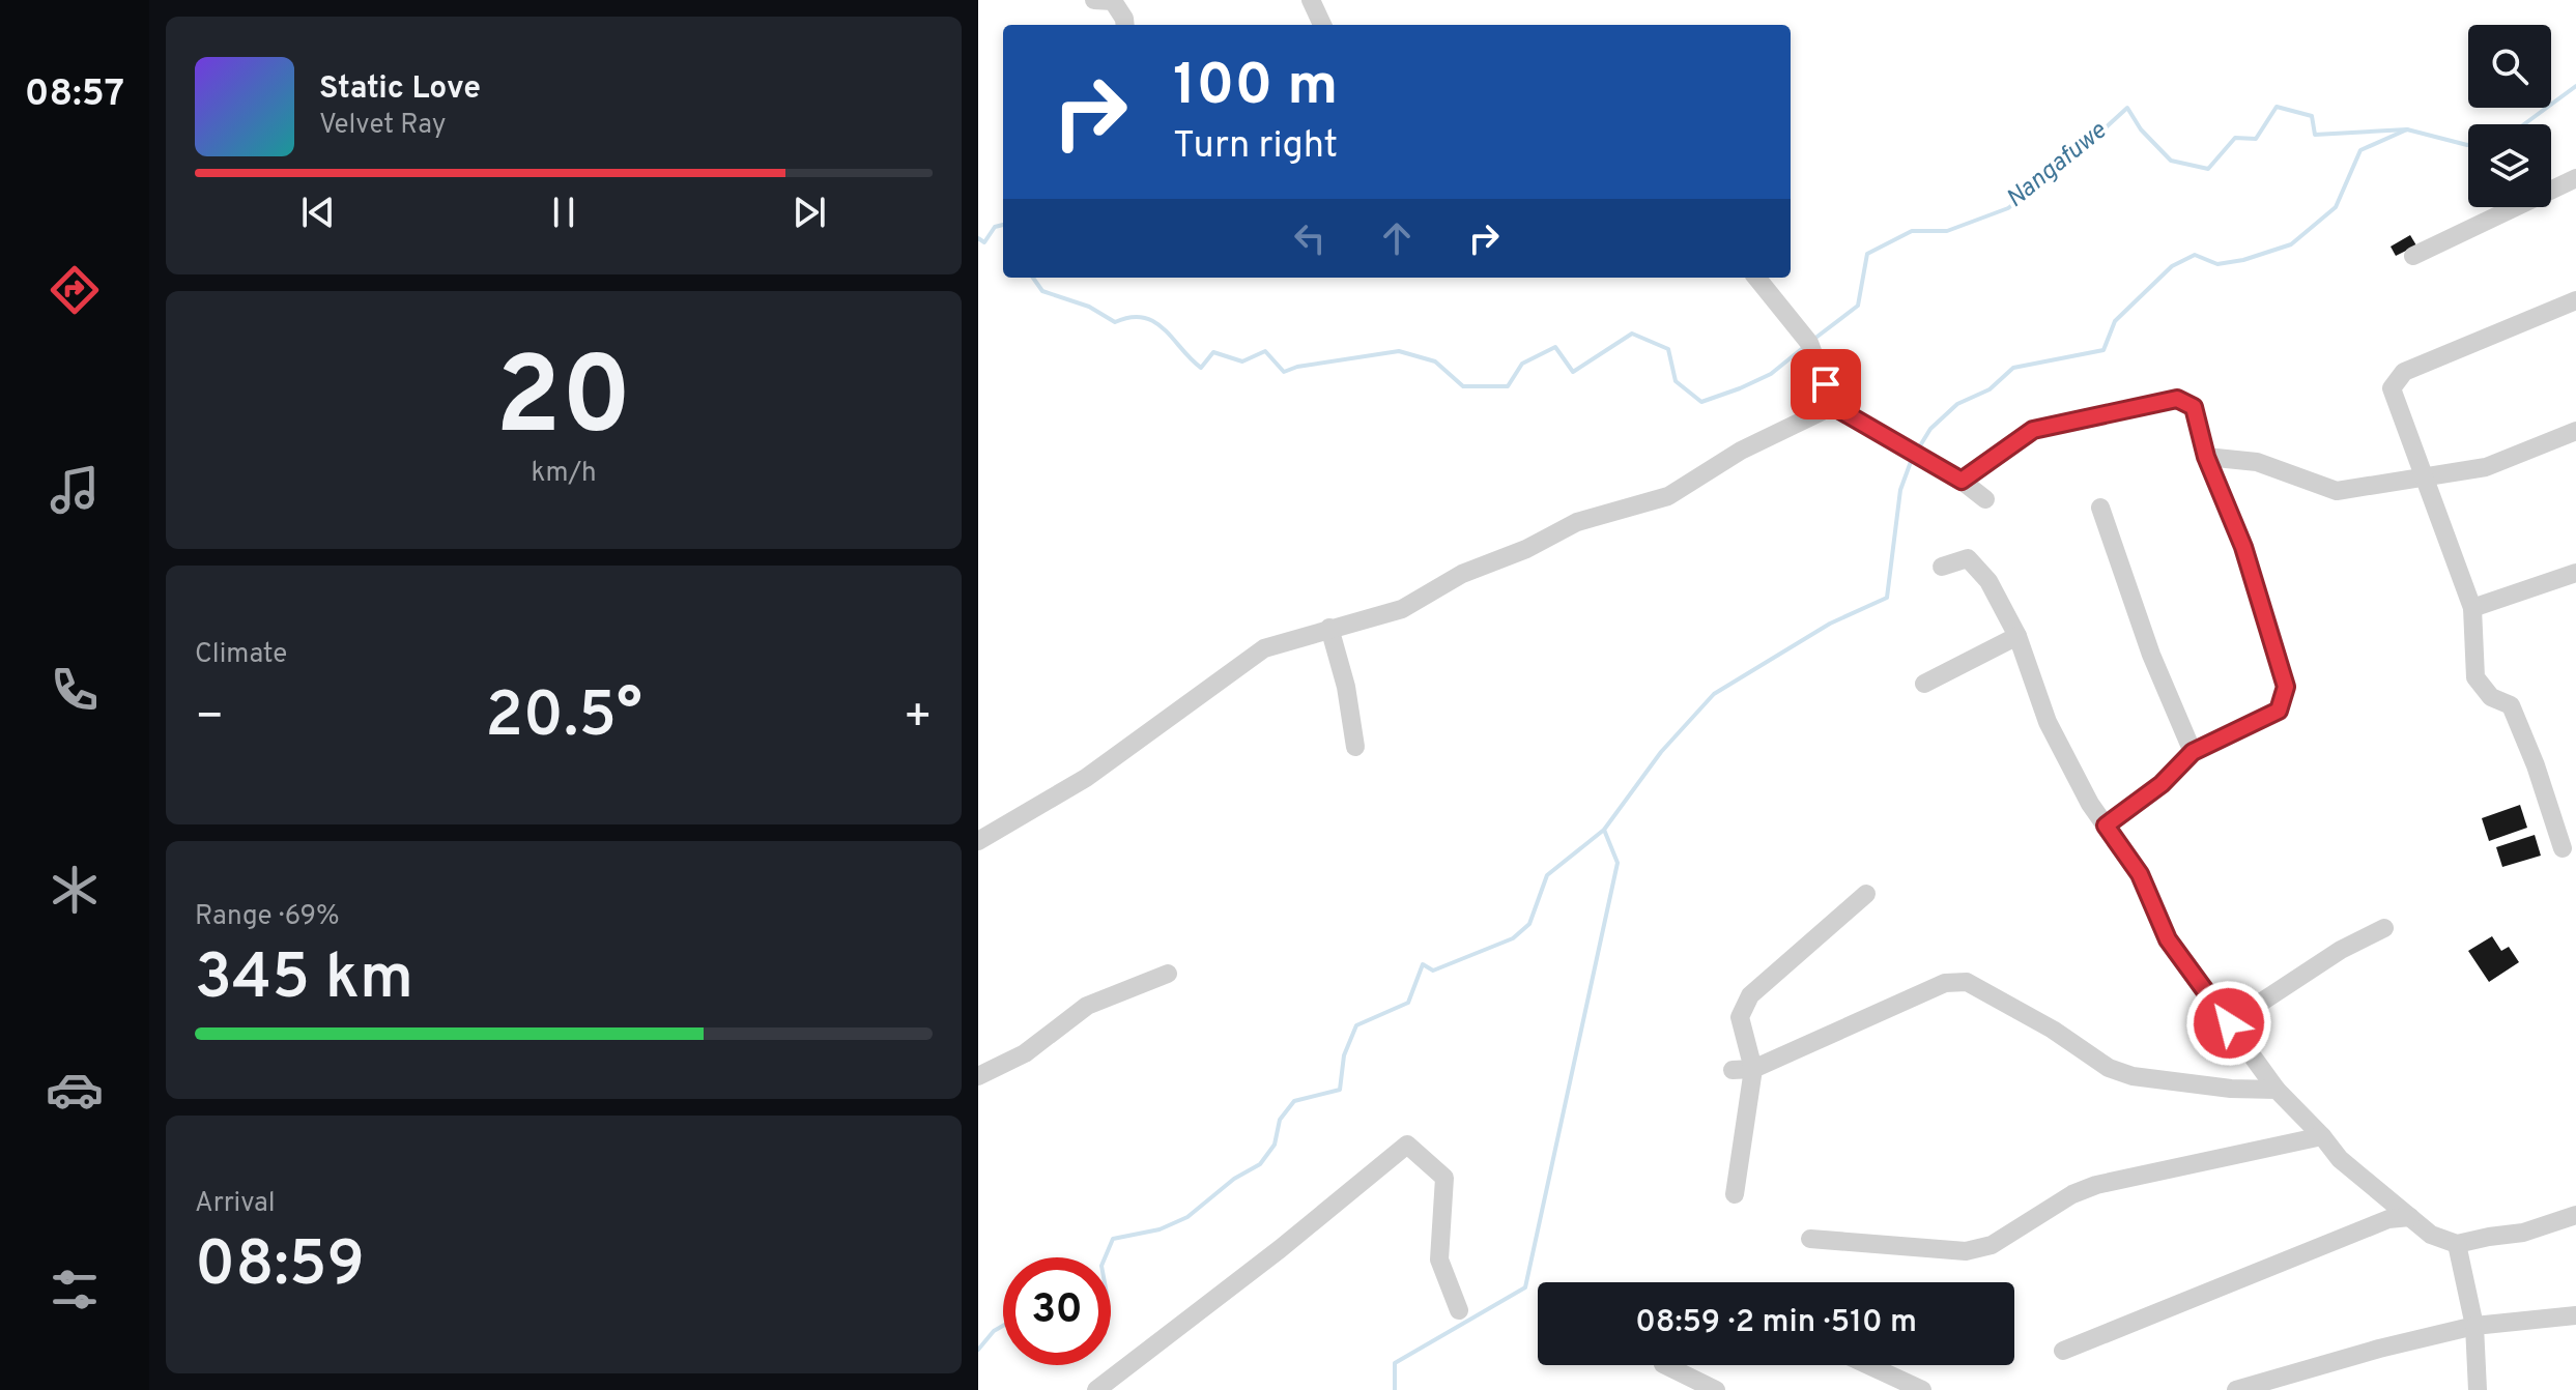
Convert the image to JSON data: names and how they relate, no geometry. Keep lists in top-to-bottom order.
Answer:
{
  "water": ["Nangafuwe"],
  "page": {
    "tabs": "08:57",
    "turn": ["100 m", "Turn right"],
    "song": ["Static Love", "Velvet Ray"],
    "tile": [
      ["20", "km/h"],
      "Climate",
      ["Range · 69%", "345 km"],
      ["Arrival", "08:59"]
    ],
    "heat": ["−", "20.5°", "+"],
    "limit": "30",
    "trip": "08:59 · 2 min · 510 m"
  }
}
